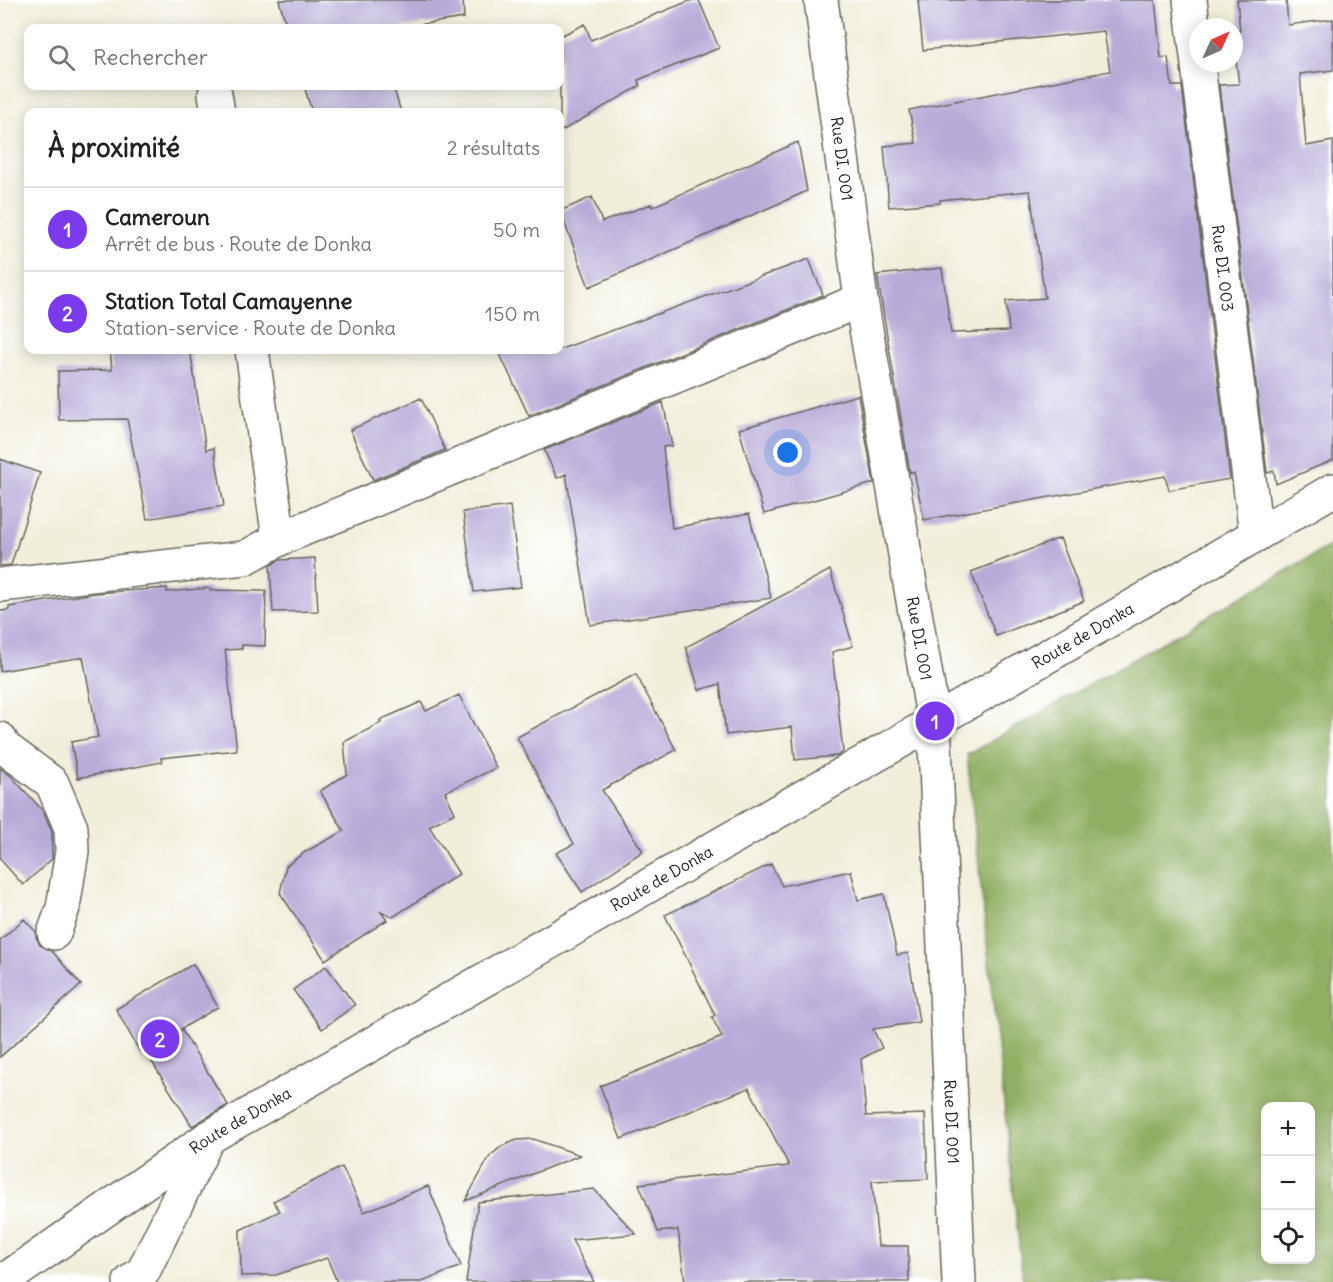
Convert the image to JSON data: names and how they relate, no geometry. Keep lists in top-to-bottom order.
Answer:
{
  "streets": {
    "street": ["Rue DI. 001", "Rue DI. 003", "Route de Donka"]
  },
  "crossings": [
    ["Rue DI. 001", "Route de Donka"],
    ["Rue DI. 003", "Route de Donka"]
  ],
  "north": "top right",
  "page": {
    "search": "Rechercher",
    "heading": ["À proximité", "2 résultats"],
    "list": [
      {
        "mark": "1",
        "name": "Cameroun",
        "note": "Arrêt de bus · Route de Donka",
        "value": "50 m"
      },
      {
        "mark": "2",
        "name": "Station Total Camayenne",
        "note": "Station-service · Route de Donka",
        "value": "150 m"
      }
    ],
    "pins": ["1", "2"],
    "map_buttons": ["+", "−"]
  }
}
